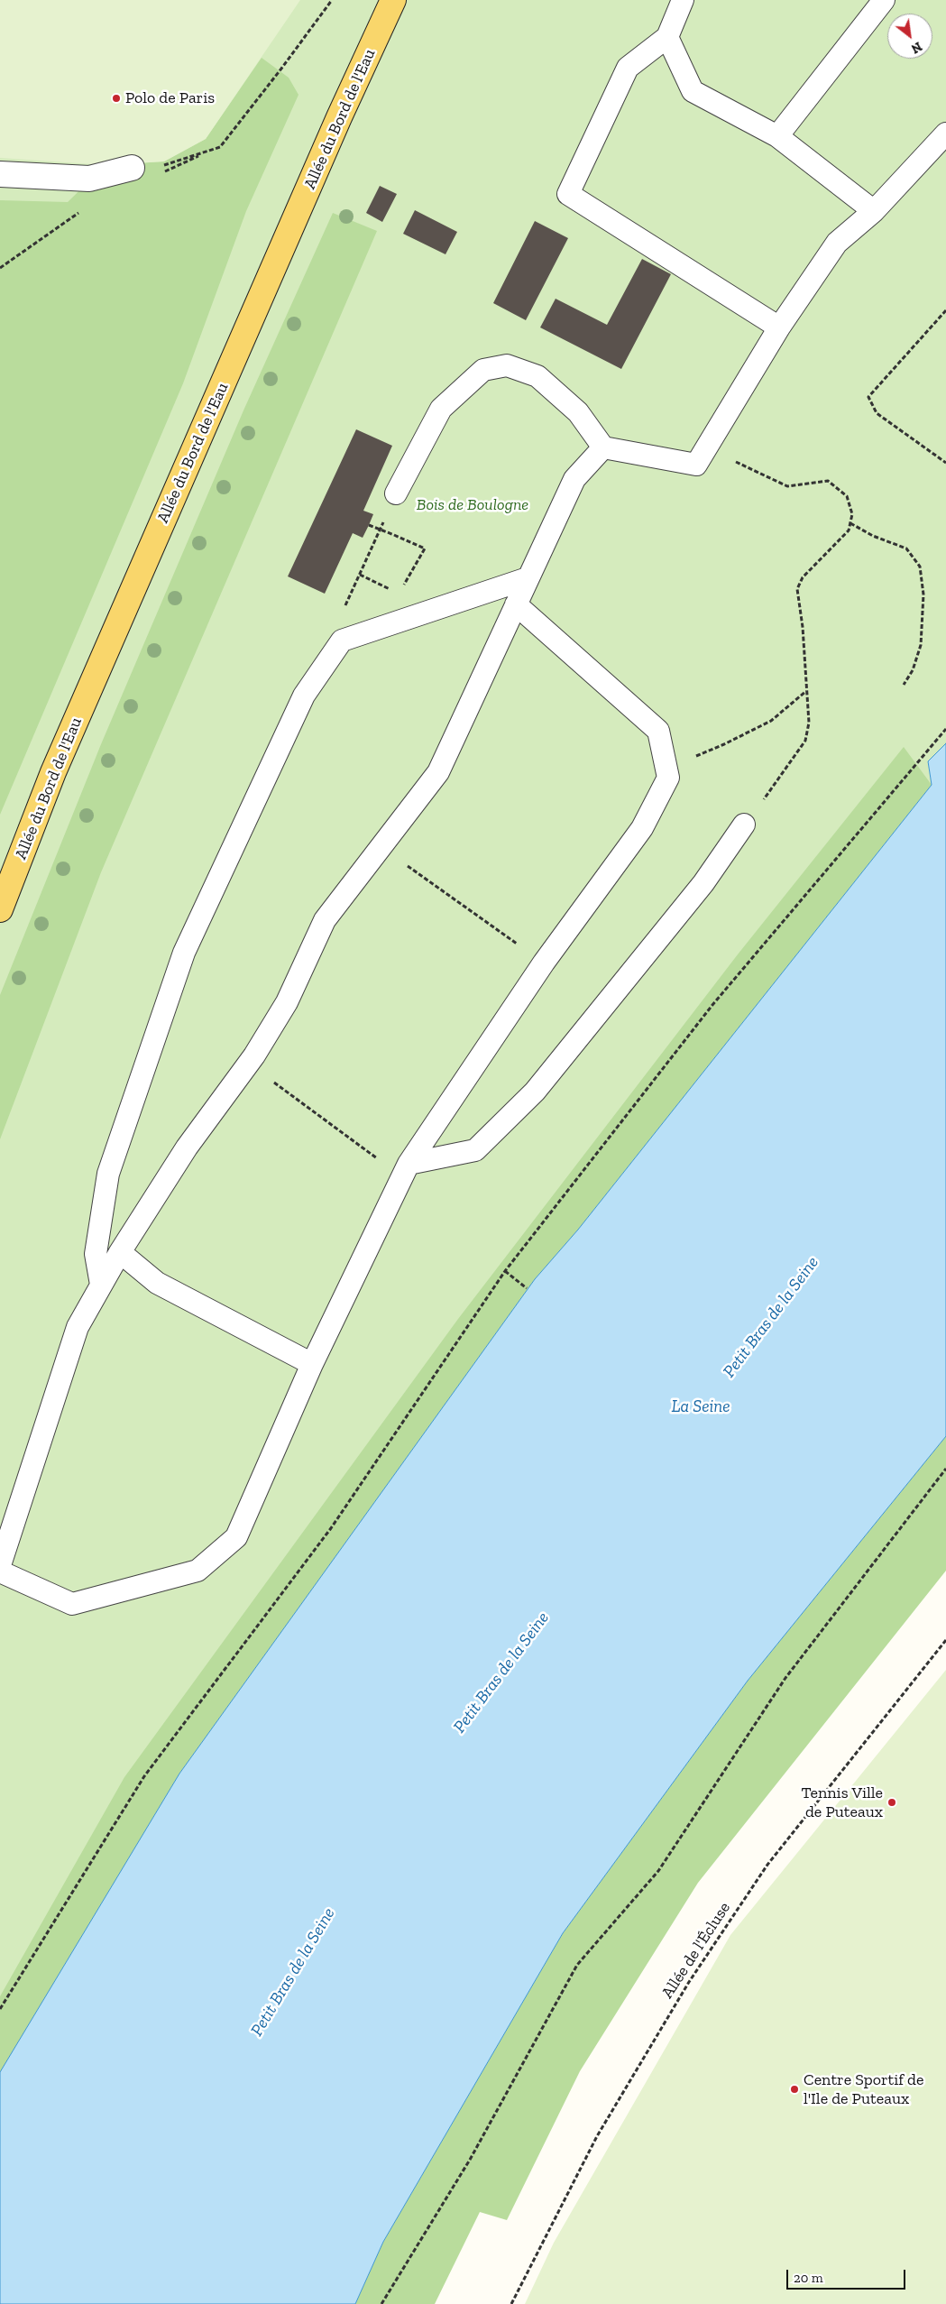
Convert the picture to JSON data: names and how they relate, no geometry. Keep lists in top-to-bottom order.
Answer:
{
  "streets": {
    "main road": ["Allée du Bord de l'Eau"],
    "path": ["Allée de l'Écluse"]
  },
  "water": ["Petit Bras de la Seine", "La Seine"],
  "parks": ["Bois de Boulogne"],
  "places": ["Polo de Paris", "Tennis Ville de Puteaux", "Centre Sportif de l'Ile de Puteaux"],
  "scale_bar": "20 m",
  "north": "bottom right"
}
